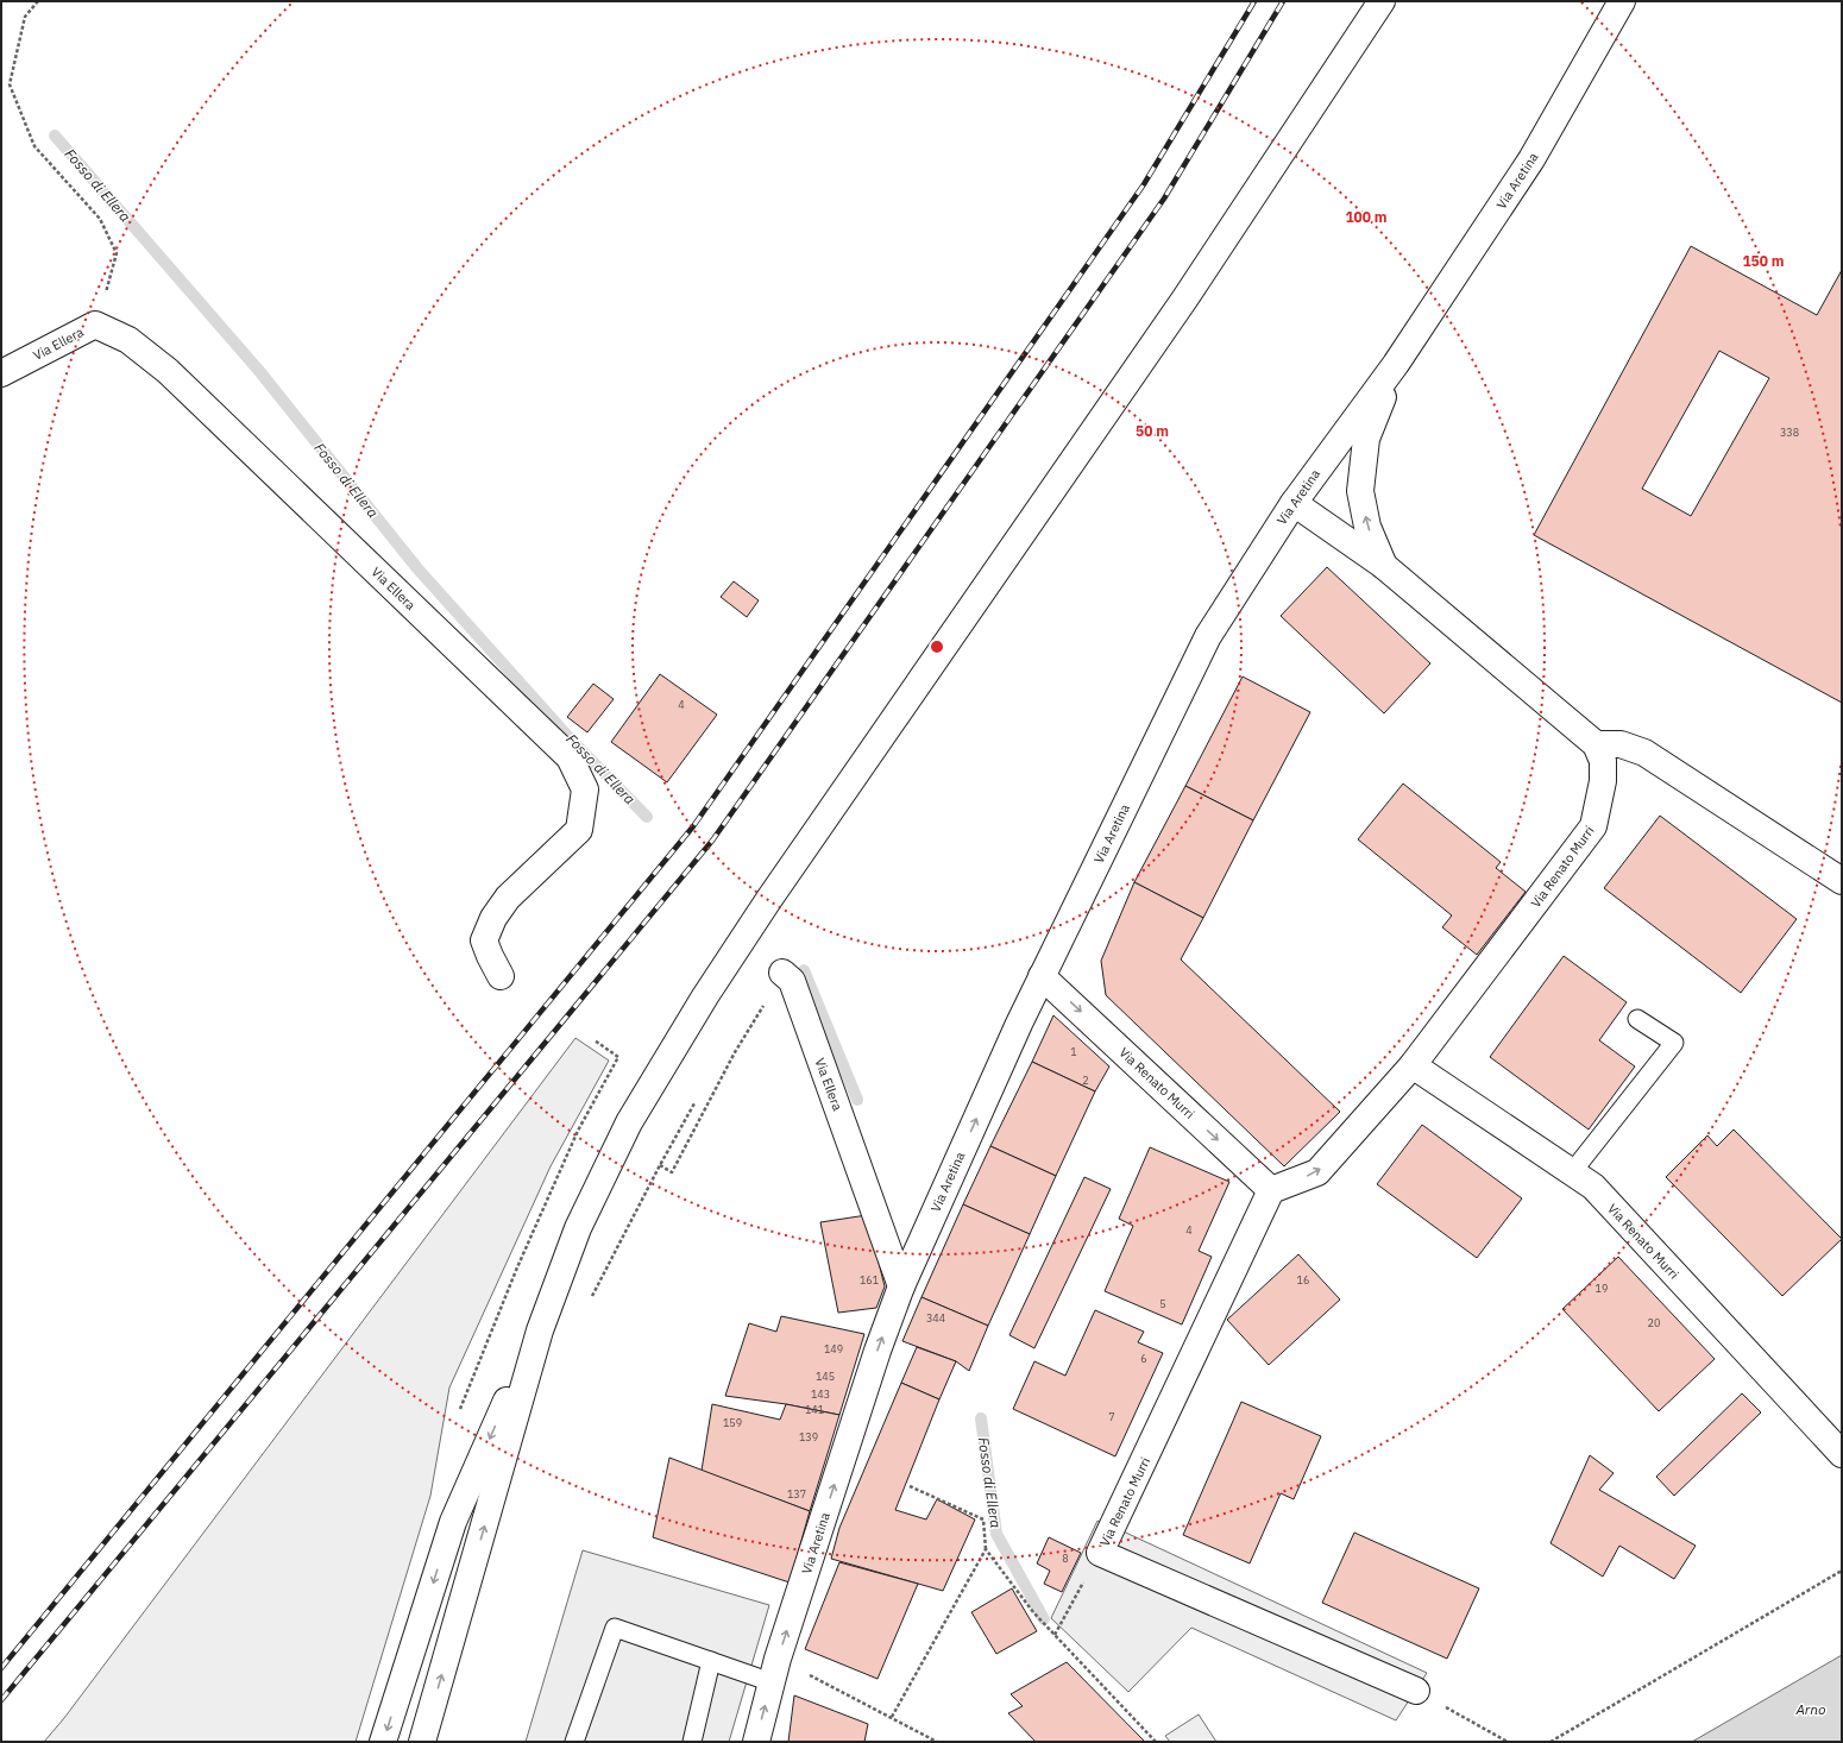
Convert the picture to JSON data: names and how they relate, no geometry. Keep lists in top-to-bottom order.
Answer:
{
  "streets": {
    "street": ["Via Aretina", "Via Ellera", "Via Renato Murri"]
  },
  "crossings": [
    ["Via Aretina", "Via Ellera"],
    ["Via Aretina", "Via Renato Murri"]
  ],
  "one_way": ["Via Aretina"],
  "water": ["Fosso di Ellera", "Arno"],
  "house_numbers": [
    "338",
    "4",
    "1",
    "2",
    "4",
    "161",
    "16",
    "19",
    "5",
    "344",
    "20",
    "149",
    "6",
    "145",
    "143",
    "141",
    "7",
    "159",
    "139",
    "137",
    "8"
  ],
  "rings": ["100 m", "150 m", "50 m"]
}
